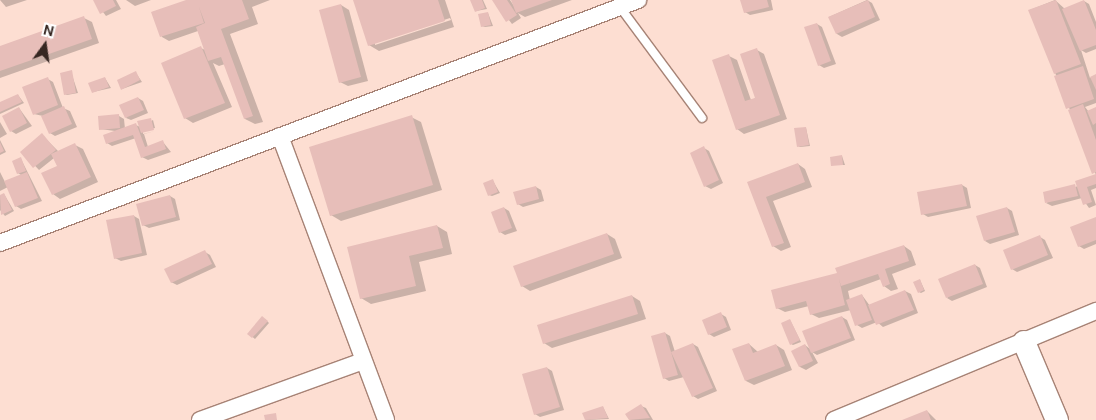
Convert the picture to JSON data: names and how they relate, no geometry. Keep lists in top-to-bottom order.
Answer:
{
  "north": "top"
}
